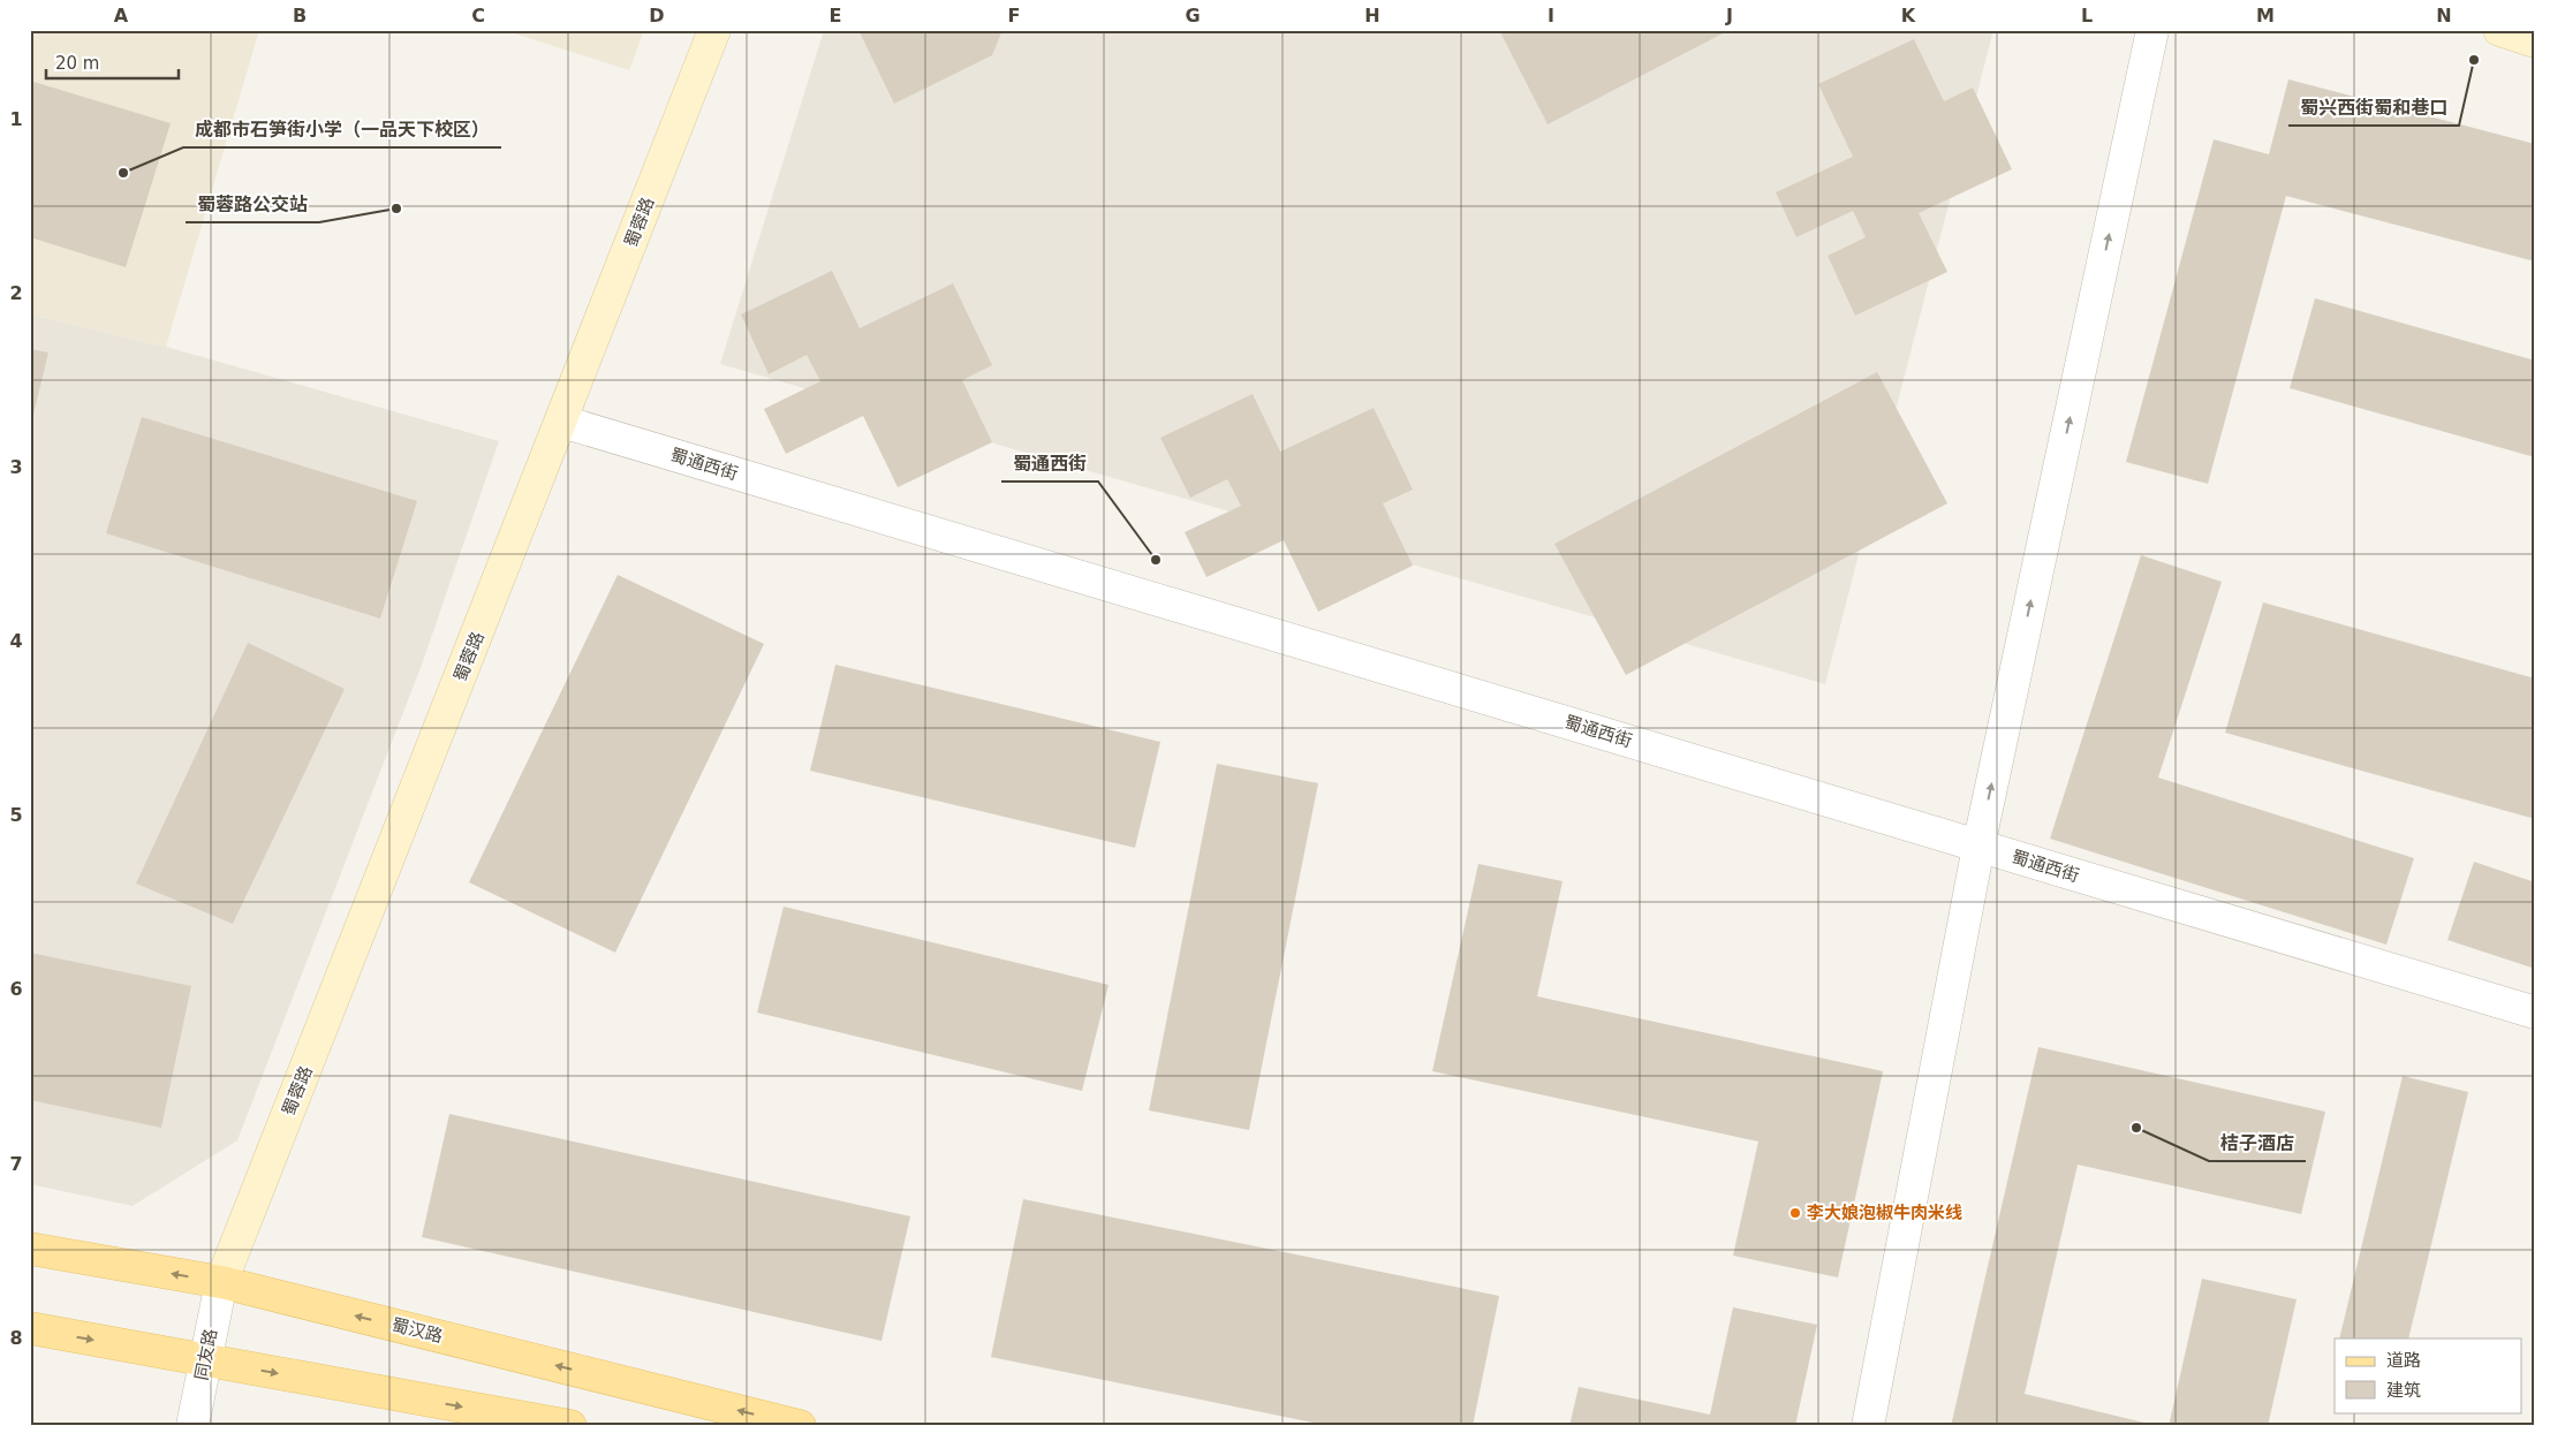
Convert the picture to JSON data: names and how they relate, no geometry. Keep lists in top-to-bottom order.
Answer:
{
  "streets": {
    "main road": ["蜀汉路"],
    "street": ["蜀蓉路", "蜀通西街", "同友路"]
  },
  "crossings": [
    ["蜀蓉路", "蜀通西街"],
    ["蜀蓉路", "蜀汉路"],
    ["蜀蓉路", "同友路"],
    ["蜀汉路", "同友路"]
  ],
  "places": [
    "蜀兴西街蜀和巷口",
    "成都市石笋街小学（一品天下校区）",
    "蜀蓉路公交站",
    "蜀通西街",
    "桔子酒店",
    "李大娘泡椒牛肉米线"
  ],
  "legend": ["道路", "建筑"],
  "scale_bar": "20 m",
  "grid": {
    "columns": [
      "A",
      "B",
      "C",
      "D",
      "E",
      "F",
      "G",
      "H",
      "I",
      "J",
      "K",
      "L",
      "M",
      "N"
    ],
    "rows": [
      "1",
      "2",
      "3",
      "4",
      "5",
      "6",
      "7",
      "8"
    ]
  }
}
